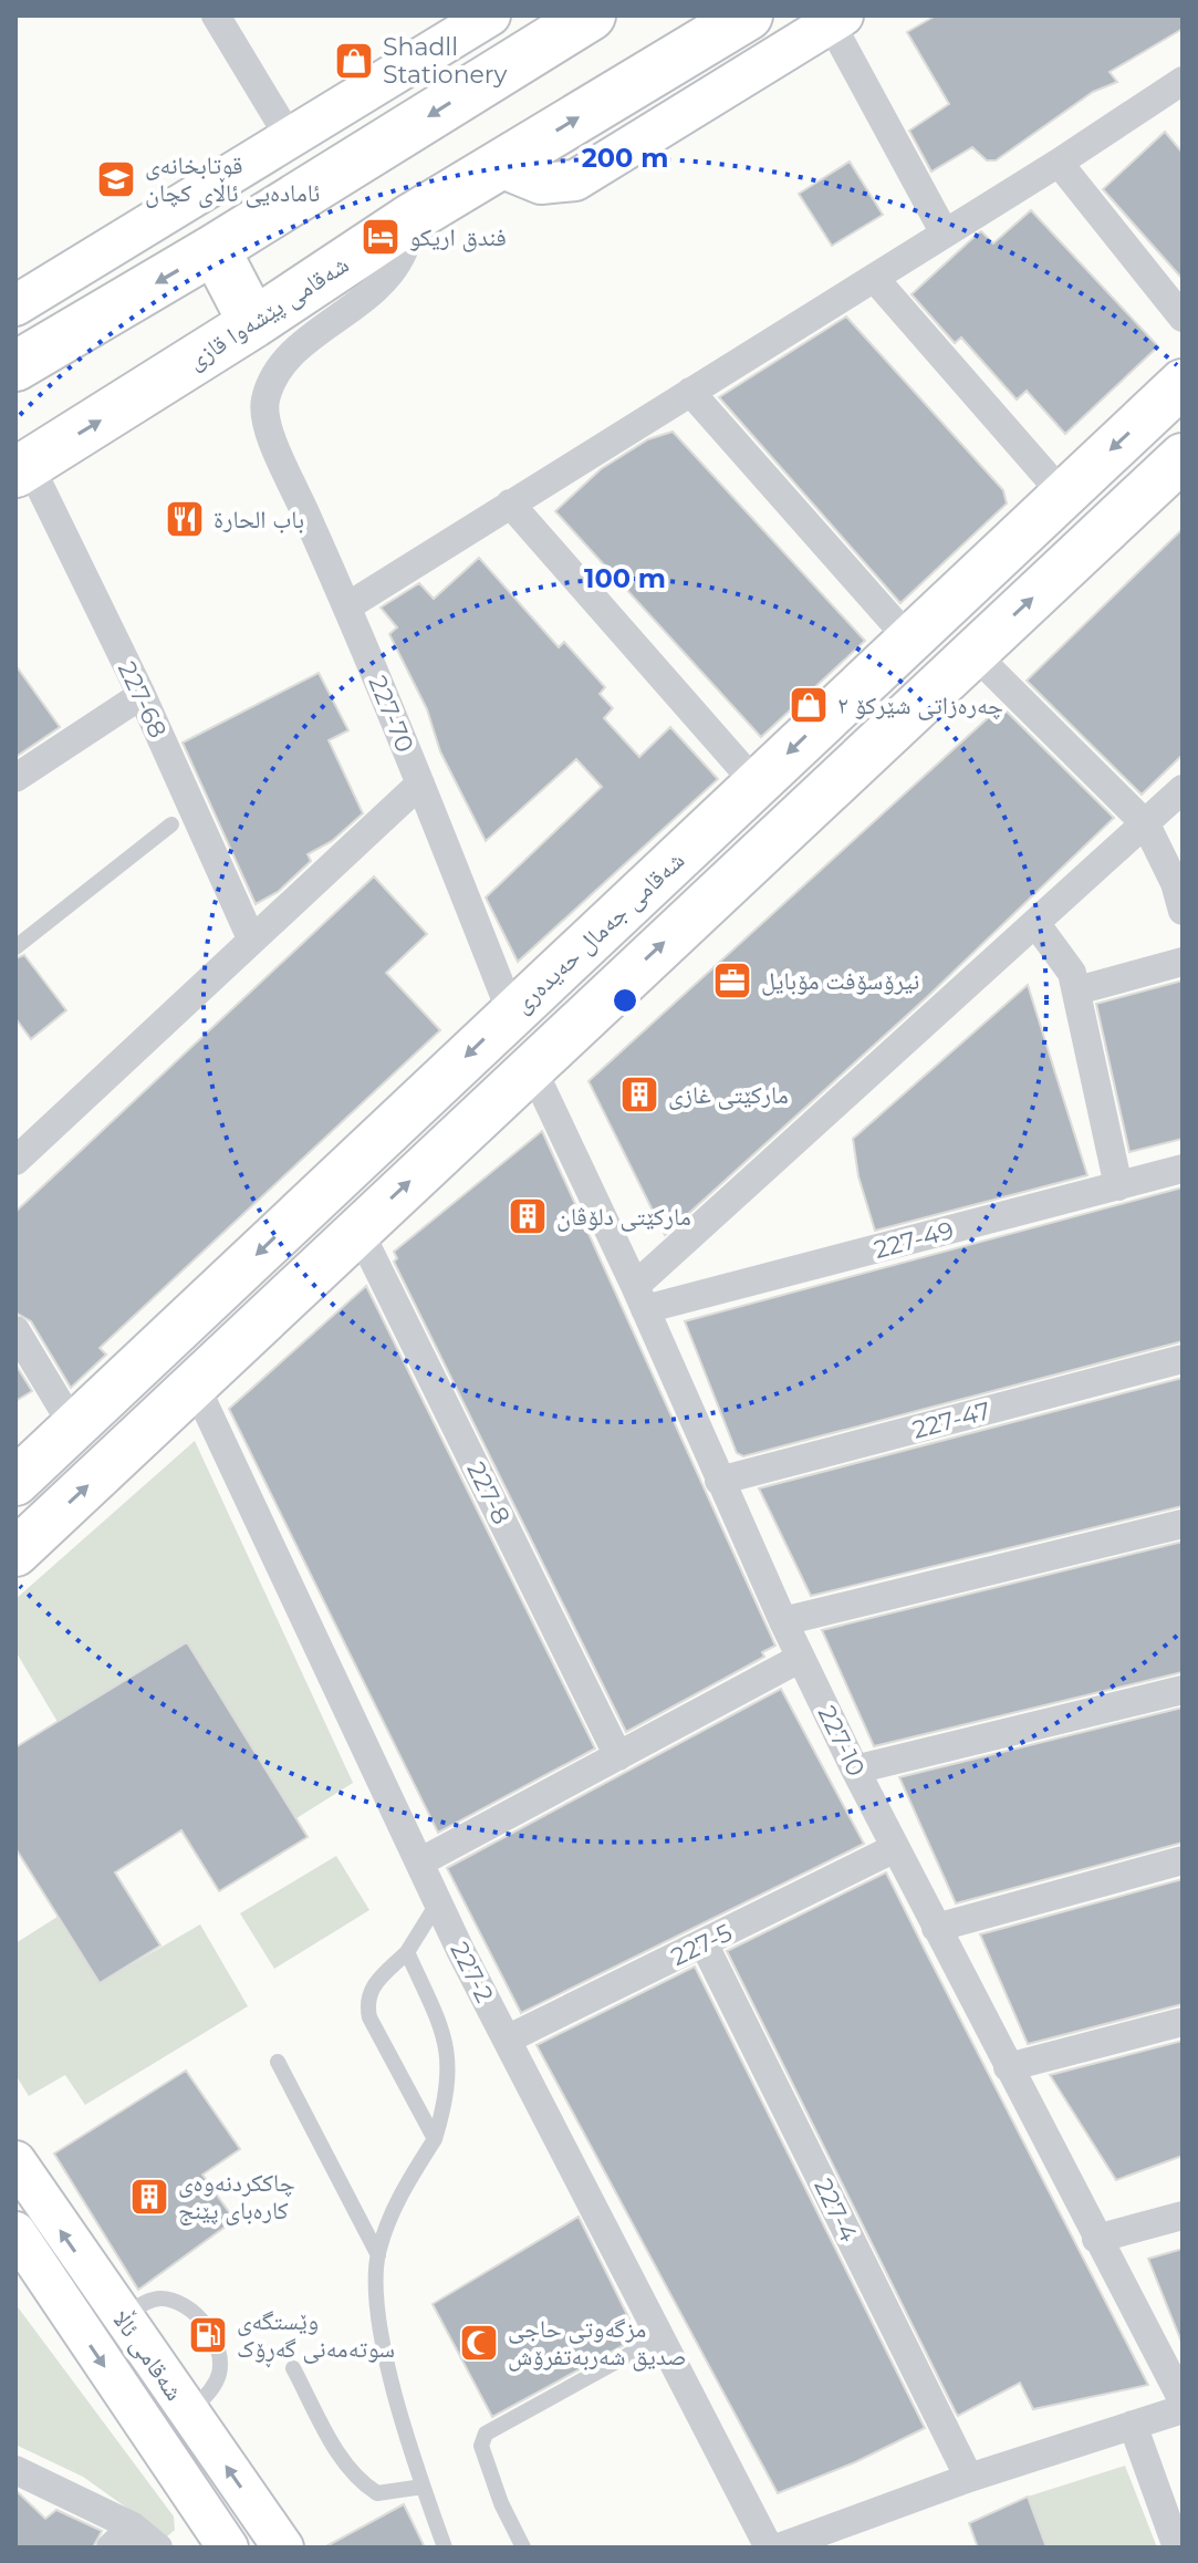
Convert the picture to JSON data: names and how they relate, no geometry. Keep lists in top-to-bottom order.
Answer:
{
  "streets": {
    "highway": ["شەقامی پێشەوا قازی"],
    "main road": ["شەقامی جەمال حەیدەری"],
    "street": [
      "227-68",
      "227-70",
      "227-49",
      "227-47",
      "227-8",
      "227-10",
      "227-5",
      "227-2",
      "227-4",
      "شه‌قامی ئاڵا"
    ]
  },
  "crossings": [
    ["شەقامی پێشەوا قازی", "227-68"],
    ["شەقامی پێشەوا قازی", "227-70"],
    ["227-70", "شەقامی جەمال حەیدەری"],
    ["227-49", "227-10"],
    ["227-47", "227-10"],
    ["227-10", "227-5"],
    ["227-5", "227-2"],
    ["227-5", "227-4"]
  ],
  "places": {
    "shop": ["Shadll Stationery", "چەرەزاتی شێرکۆ ٢"],
    "school or university": ["قوتابخانەی ئامادەیی ئاڵای کچان"],
    "hotel": ["فندق اريكو"],
    "restaurant": ["باب الحارة"],
    "office": ["نیرۆسۆفت مۆبایل"],
    "building": ["ماركێتی غازی", "ماركێتی دلۆڤان", "چاككردنەوەی كارەبای پێنج"],
    "fuel station": ["وێستگەی سوتەمەنی گەڕۆک"],
    "mosque": ["مزگەوتی حاجی صدیق شەربەتفرۆش"]
  },
  "rings": ["200 m", "100 m"]
}
